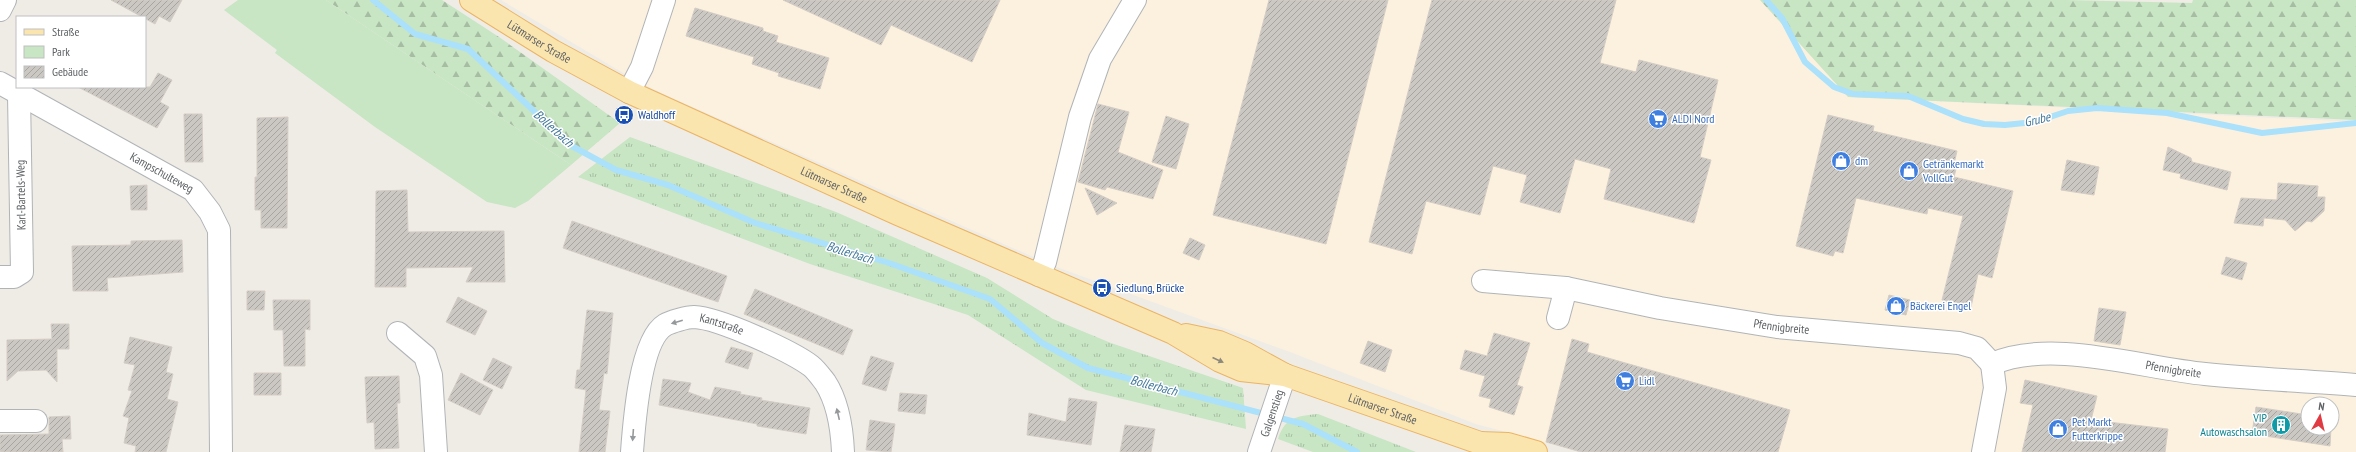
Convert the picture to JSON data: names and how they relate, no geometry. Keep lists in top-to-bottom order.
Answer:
{
  "streets": {
    "main road": ["Lütmarser Straße"],
    "street": [
      "Kampschulteweg",
      "Karl-Bartels-Weg",
      "Kantstraße",
      "Pfennigbreite",
      "Galgenstieg"
    ]
  },
  "crossings": [
    ["Lütmarser Straße", "Galgenstieg"],
    ["Kampschulteweg", "Karl-Bartels-Weg"]
  ],
  "water": ["Grube", "Bollerbach"],
  "places": {
    "bus stop": ["Waldhoff", "Siedlung, Brücke"],
    "supermarket": ["ALDI Nord", "Lidl"],
    "shop": [
      "dm",
      "Getränkemarkt VollGut",
      "Bäckerei Engel",
      "Pet Markt Futterkrippe"
    ],
    "building": ["VIP Autowaschsalon"]
  },
  "legend": ["Straße", "Park", "Gebäude"],
  "north": "top"
}
